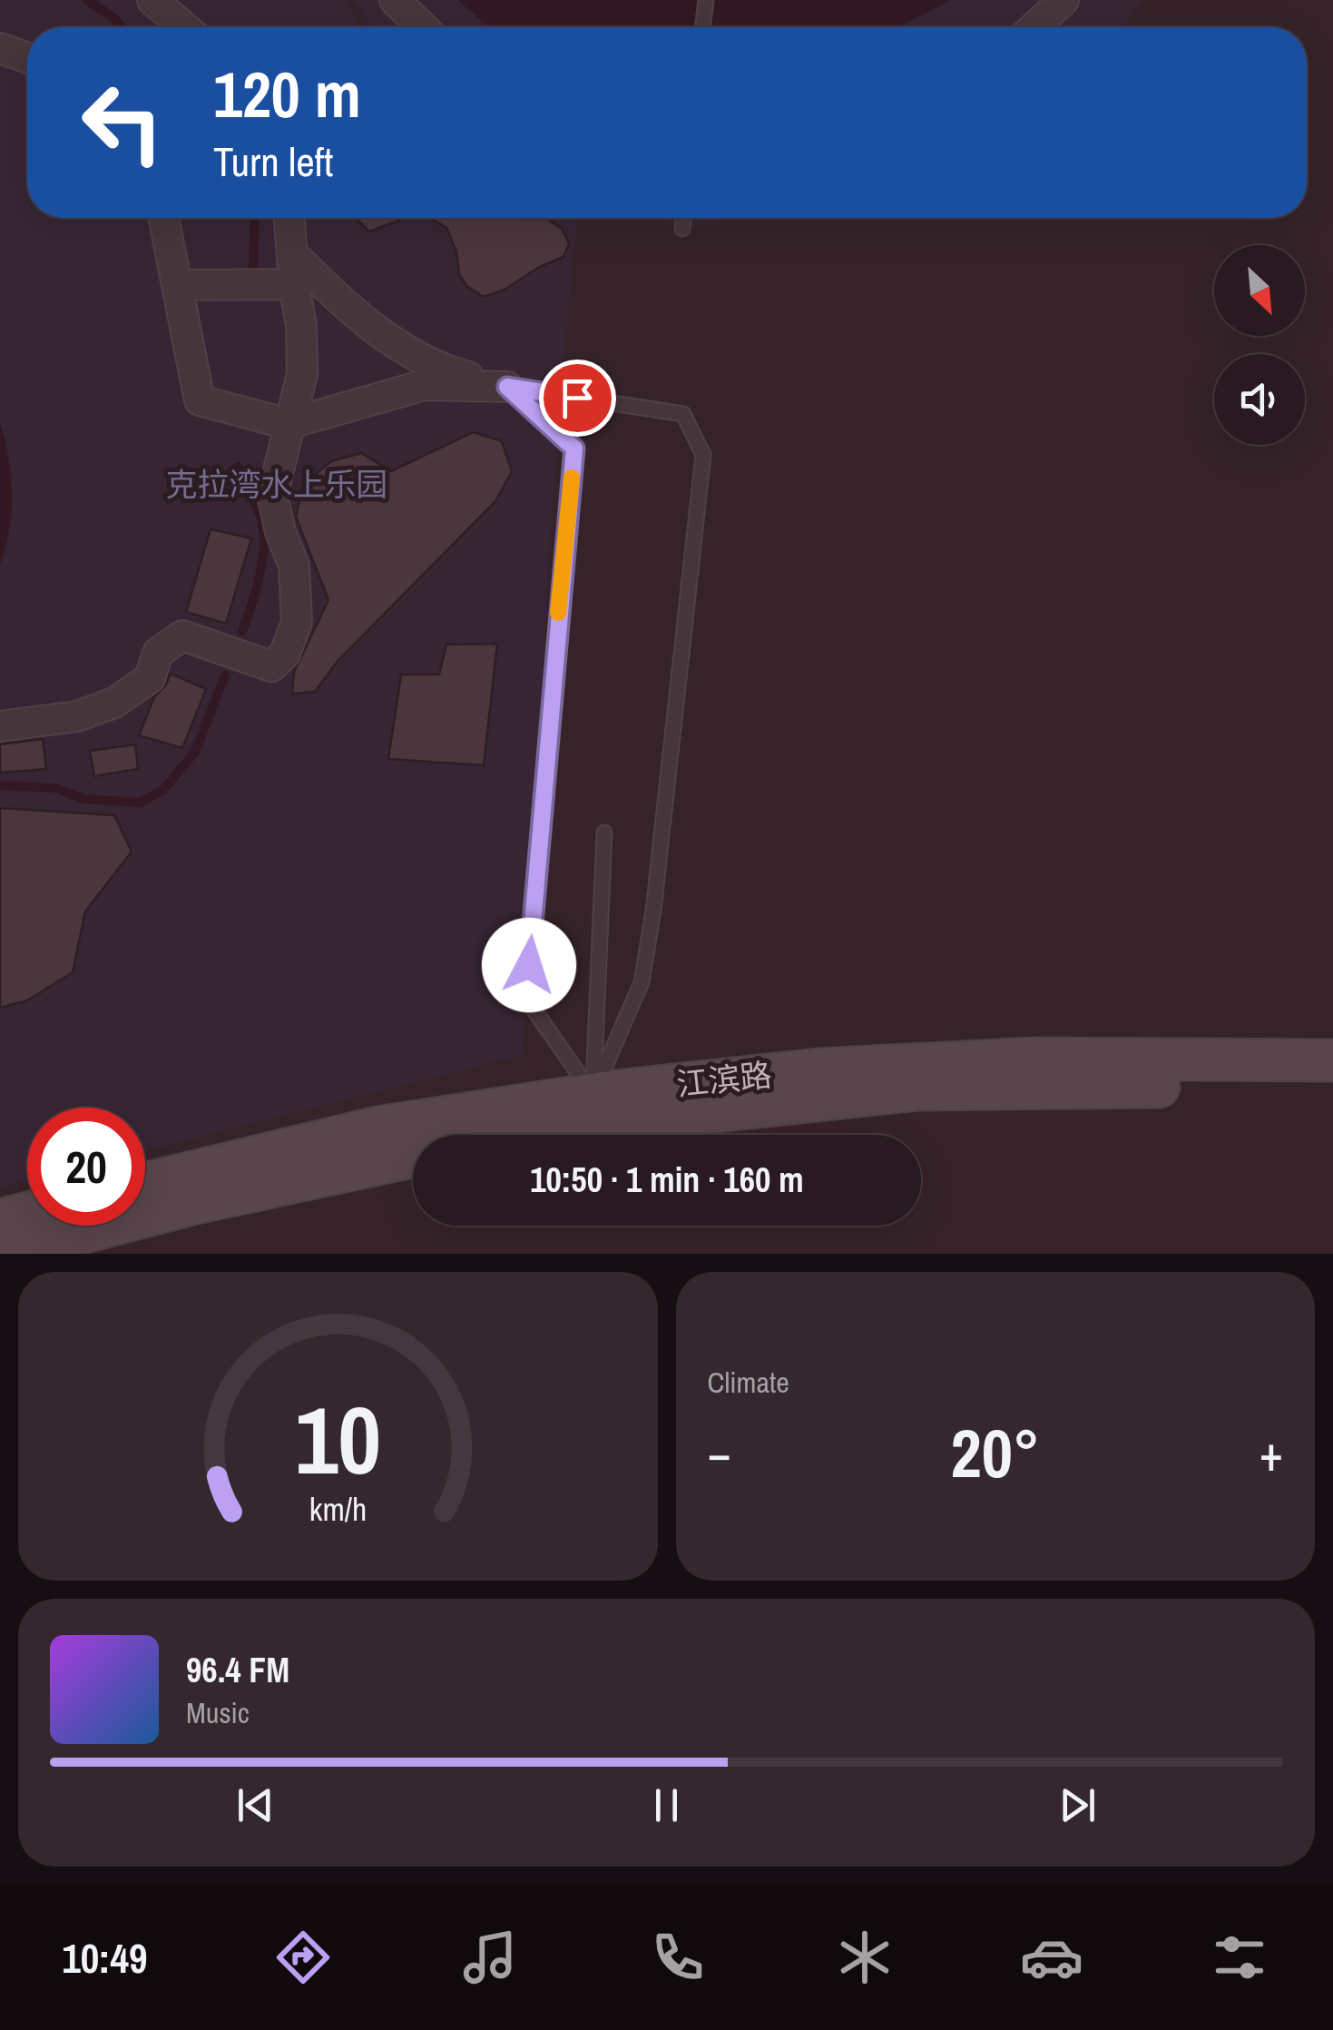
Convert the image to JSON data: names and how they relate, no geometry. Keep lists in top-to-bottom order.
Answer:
{
  "streets": {
    "main road": ["江滨路"]
  },
  "parks": ["克拉湾水上乐园"],
  "north": "bottom right",
  "page": {
    "turn": ["120 m", "Turn left"],
    "limit": "20",
    "trip": "10:50 · 1 min · 160 m",
    "tile": "Climate",
    "heat": ["−", "20°", "+"],
    "song": ["96.4 FM", "Music"],
    "tabs": "10:49",
    "gauge": ["10", "km/h"]
  }
}
